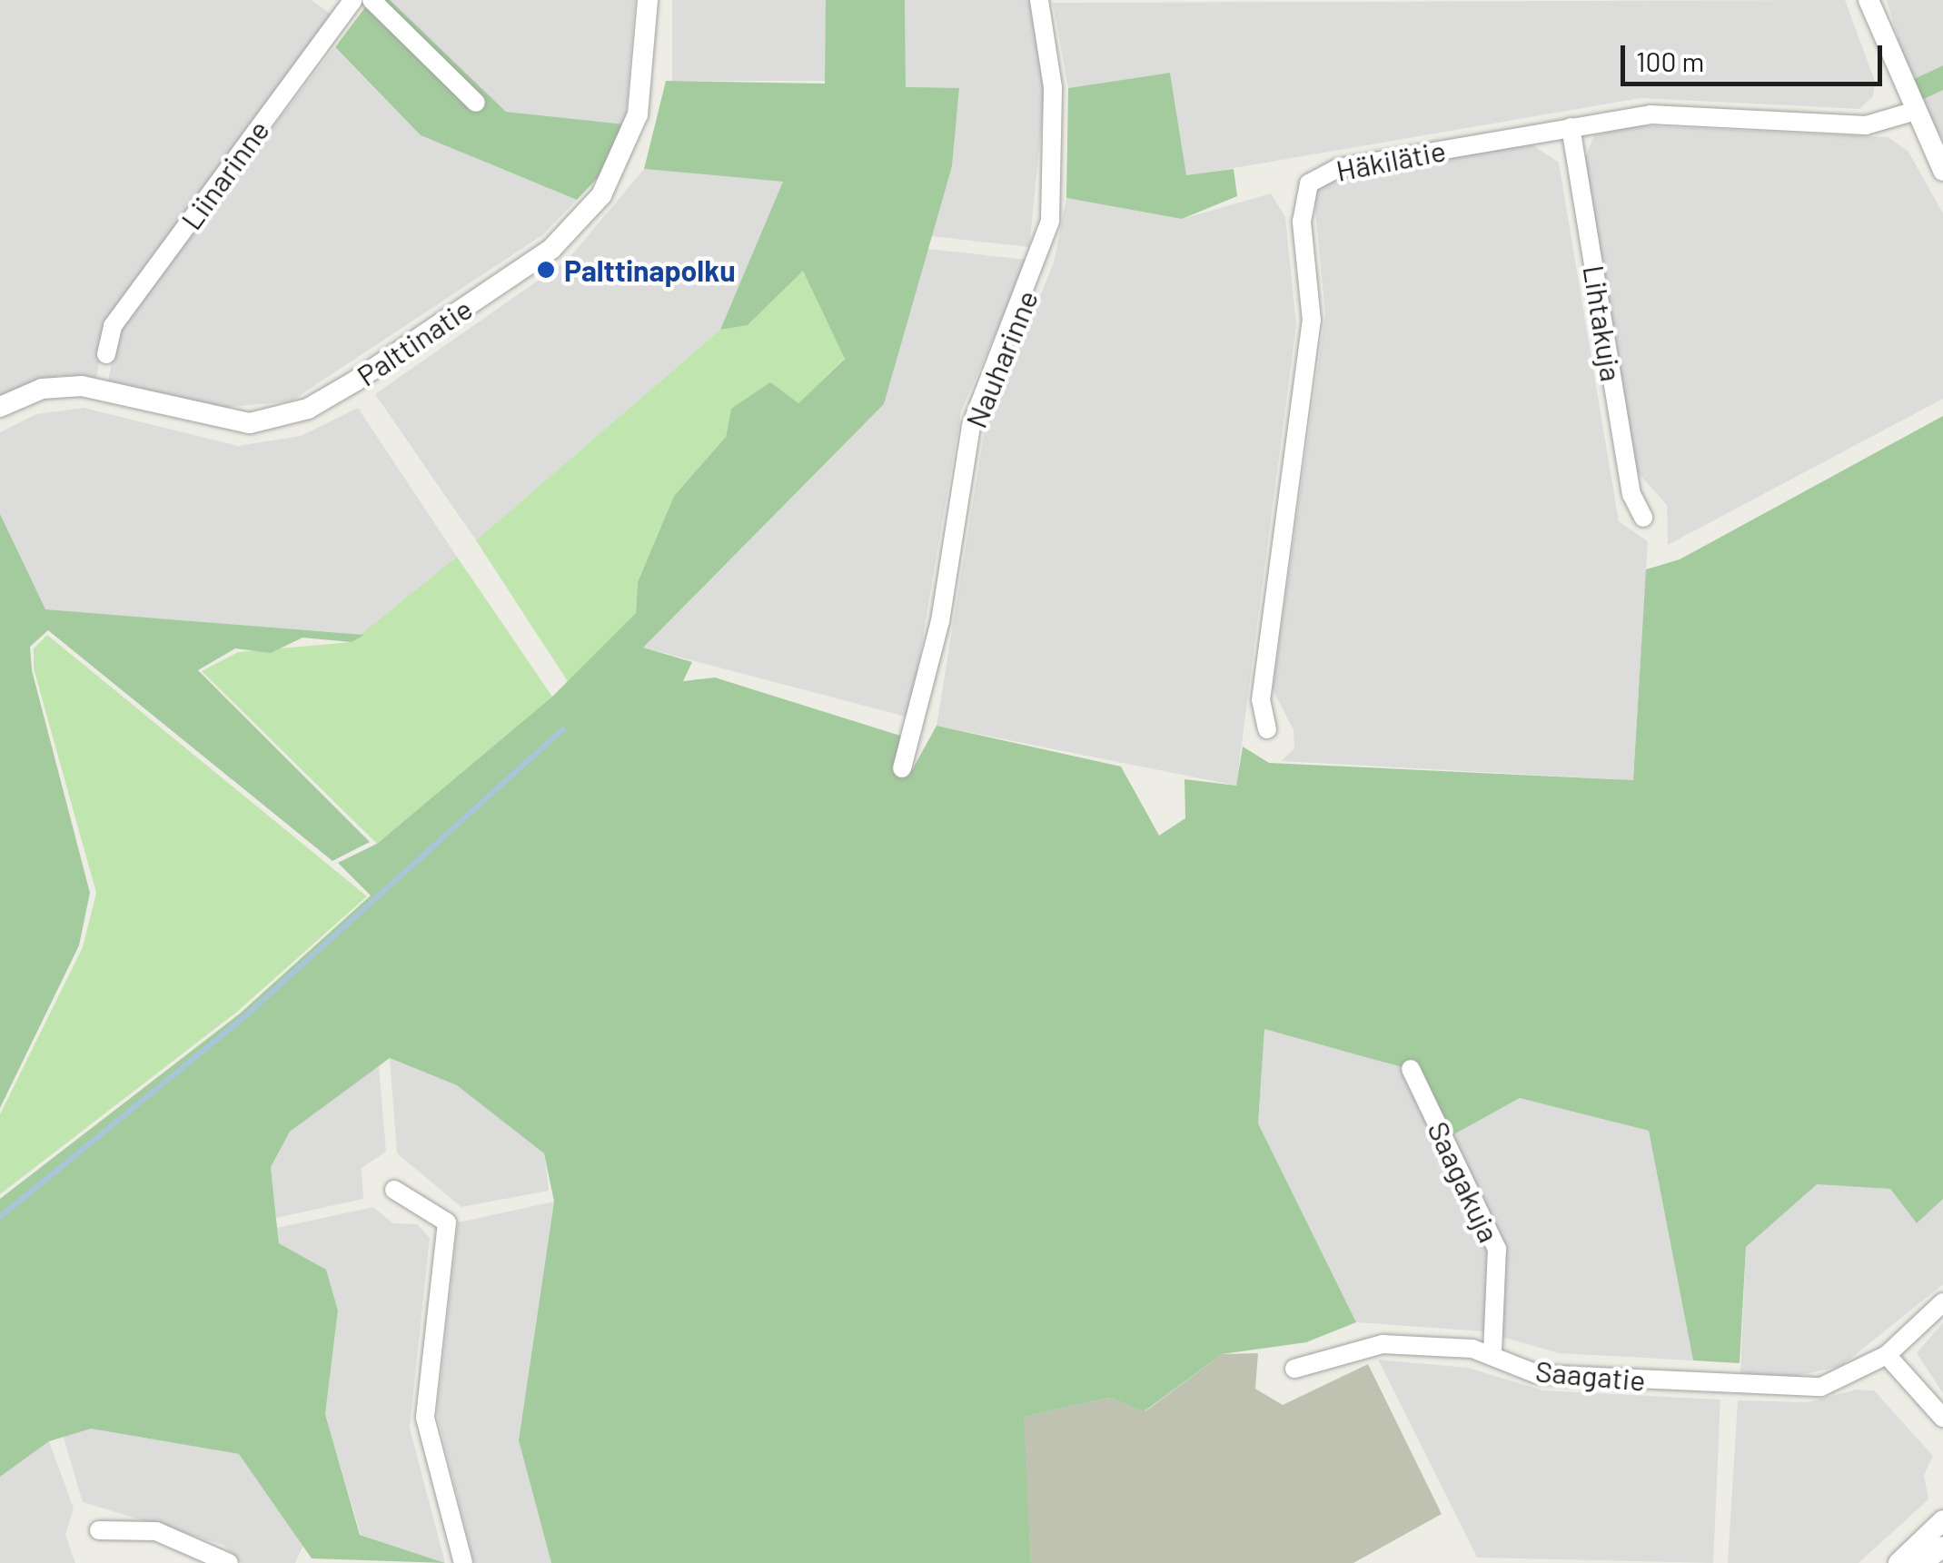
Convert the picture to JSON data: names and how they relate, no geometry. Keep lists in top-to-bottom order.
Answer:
{
  "streets": {
    "street": [
      "Häkilätie",
      "Liinarinne",
      "Lihtakuja",
      "Palttinatie",
      "Nauharinne",
      "Saagakuja",
      "Saagatie"
    ]
  },
  "crossings": [
    ["Häkilätie", "Lihtakuja"],
    ["Saagakuja", "Saagatie"]
  ],
  "places": ["Palttinapolku"],
  "scale_bar": "100 m"
}
